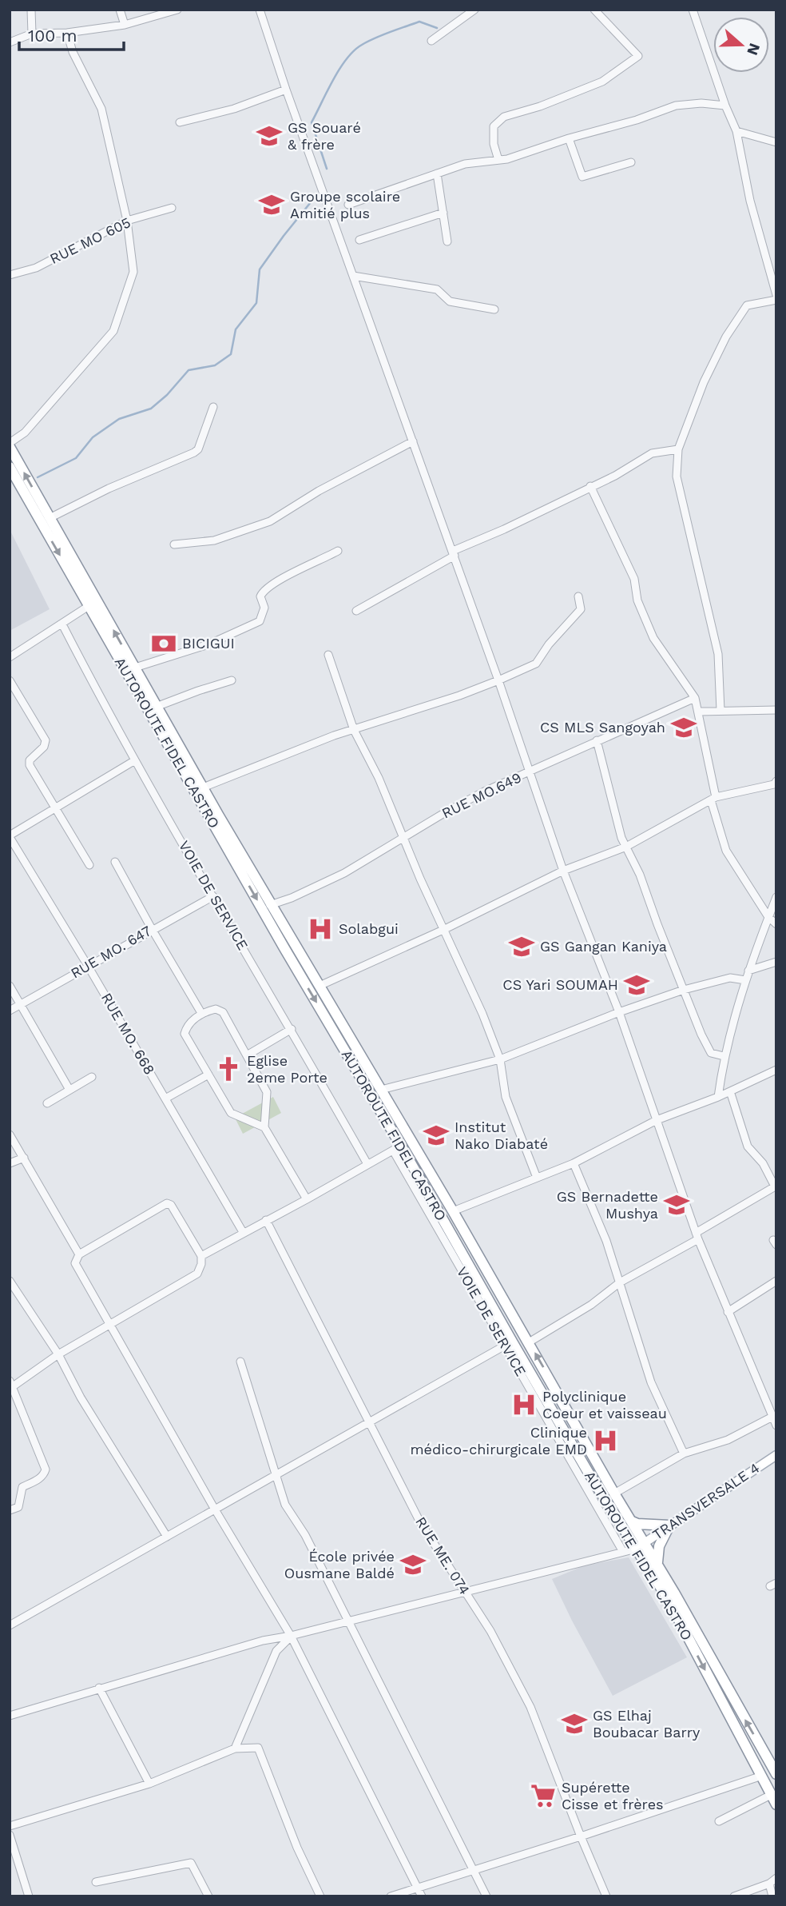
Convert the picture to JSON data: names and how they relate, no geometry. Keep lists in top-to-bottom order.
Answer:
{
  "streets": {
    "highway": ["AUTOROUTE FIDEL CASTRO"],
    "main road": ["TRANSVERSALE 4"],
    "street": [
      "RUE MO 605",
      "RUE MO.649",
      "VOIE DE SERVICE",
      "RUE MO. 647",
      "RUE MO. 668",
      "RUE ME. 074"
    ]
  },
  "crossings": [
    ["AUTOROUTE FIDEL CASTRO", "RUE MO.649"],
    ["AUTOROUTE FIDEL CASTRO", "VOIE DE SERVICE"],
    ["AUTOROUTE FIDEL CASTRO", "TRANSVERSALE 4"],
    ["VOIE DE SERVICE", "RUE MO. 647"],
    ["RUE MO. 647", "RUE MO. 668"]
  ],
  "places": {
    "school or university": [
      "GS Souaré & frère",
      "Groupe scolaire Amitié plus",
      "CS MLS Sangoyah",
      "GS Gangan Kaniya",
      "CS Yari SOUMAH",
      "Institut Nako Diabaté",
      "GS Bernadette Mushya",
      "École privée Ousmane Baldé",
      "GS Elhaj Boubacar Barry"
    ],
    "bank": ["BICIGUI"],
    "hospital": ["Solabgui", "Polyclinique Coeur et vaisseau", "Clinique médico-chirurgicale EMD"],
    "church": ["Eglise 2eme Porte"],
    "supermarket": ["Supérette Cisse et frères"]
  },
  "scale_bar": "100 m",
  "north": "right"
}
